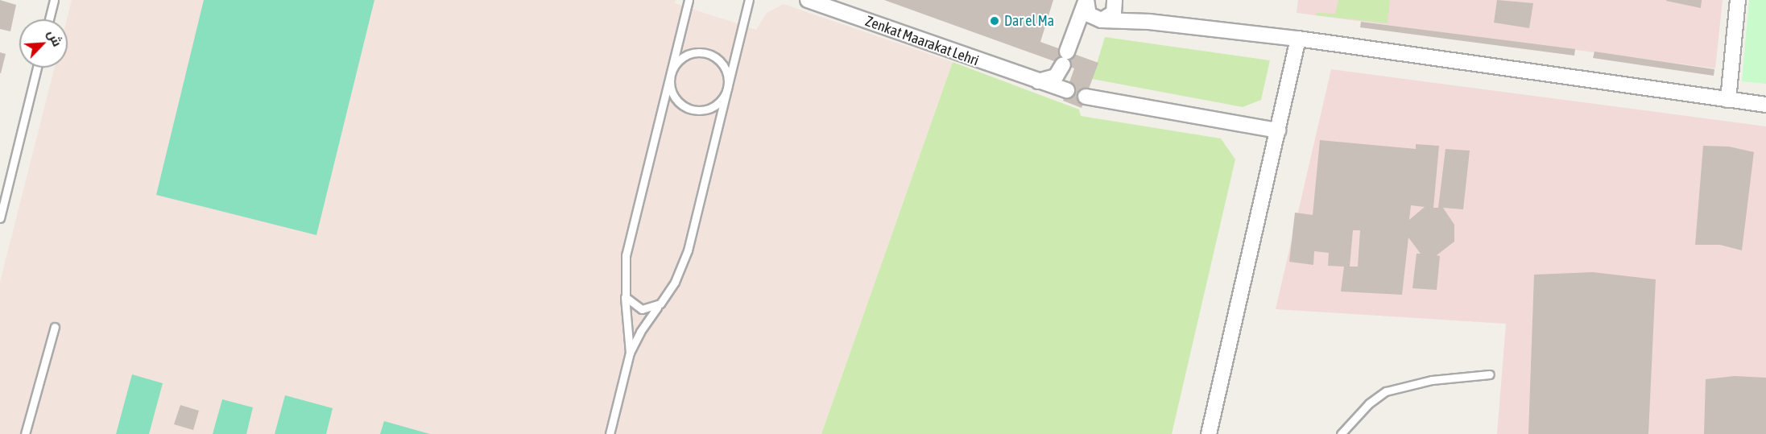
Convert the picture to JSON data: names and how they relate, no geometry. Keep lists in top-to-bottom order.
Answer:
{
  "streets": {
    "street": ["Zenkat Maarakat Lehri"]
  },
  "places": ["Dar el Ma"],
  "north": "top right"
}
